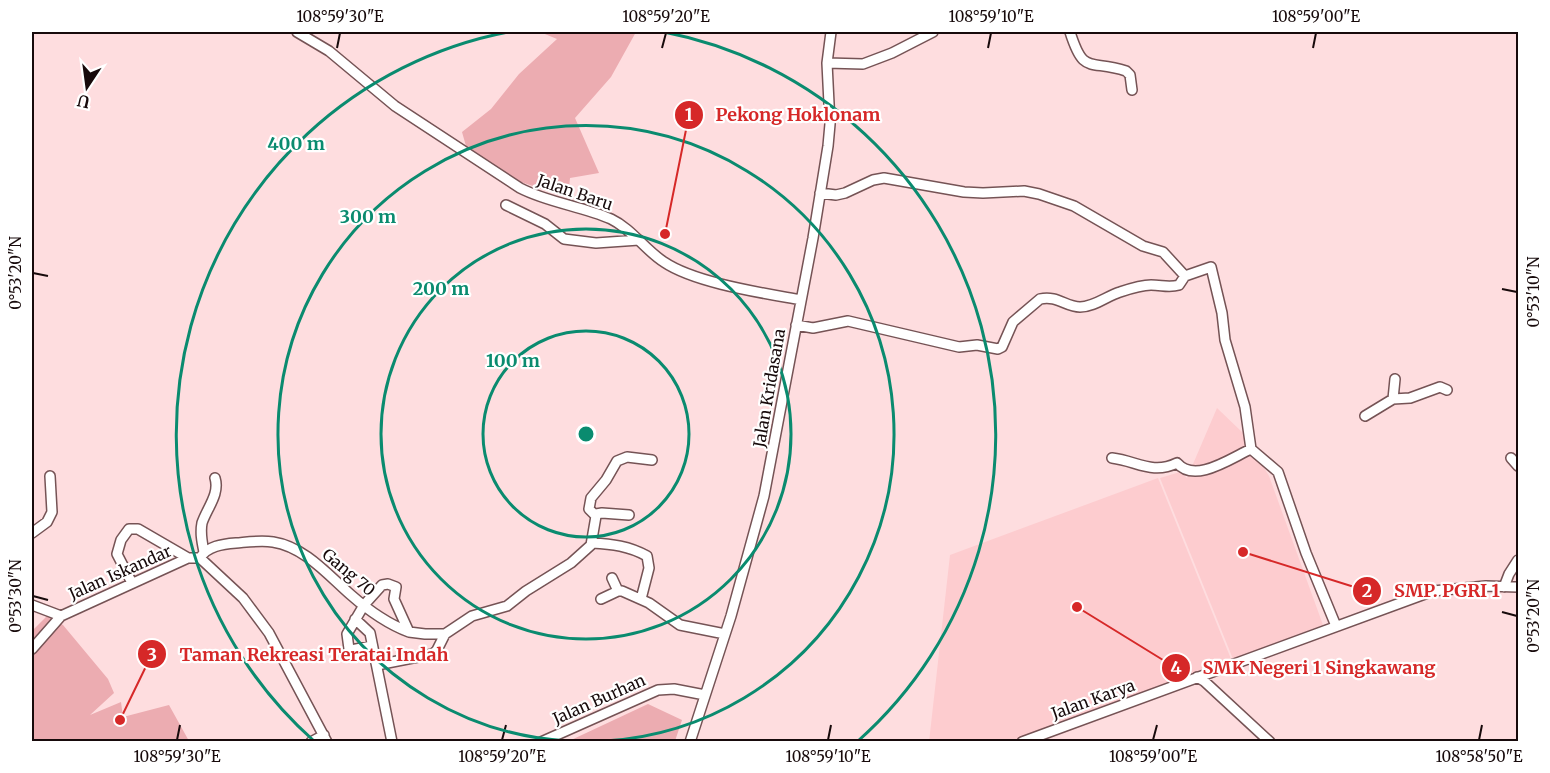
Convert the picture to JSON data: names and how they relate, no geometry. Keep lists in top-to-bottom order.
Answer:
{
  "streets": {
    "street": [
      "Jalan Baru",
      "Jalan Kridasana",
      "Jalan Iskandar",
      "Gang 70",
      "Jalan Burhan",
      "Jalan Karya"
    ]
  },
  "crossings": [
    ["Jalan Baru", "Jalan Kridasana"],
    ["Jalan Kridasana", "Jalan Burhan"],
    ["Jalan Iskandar", "Gang 70"]
  ],
  "places": [
    "Pekong Hoklonam",
    "SMP. PGRI 1",
    "SMK Negeri 1 Singkawang",
    "Taman Rekreasi Teratai Indah"
  ],
  "north": "bottom",
  "coordinates": [
    "108°59'30\"E",
    "108°59'20\"E",
    "108°59'10\"E",
    "108°59'00\"E",
    "0°53'20\"N",
    "0°53'10\"N",
    "0°53'30\"N",
    "108°58'50\"E"
  ],
  "rings": [
    "400 m",
    "300 m",
    "200 m",
    "100 m"
  ]
}
